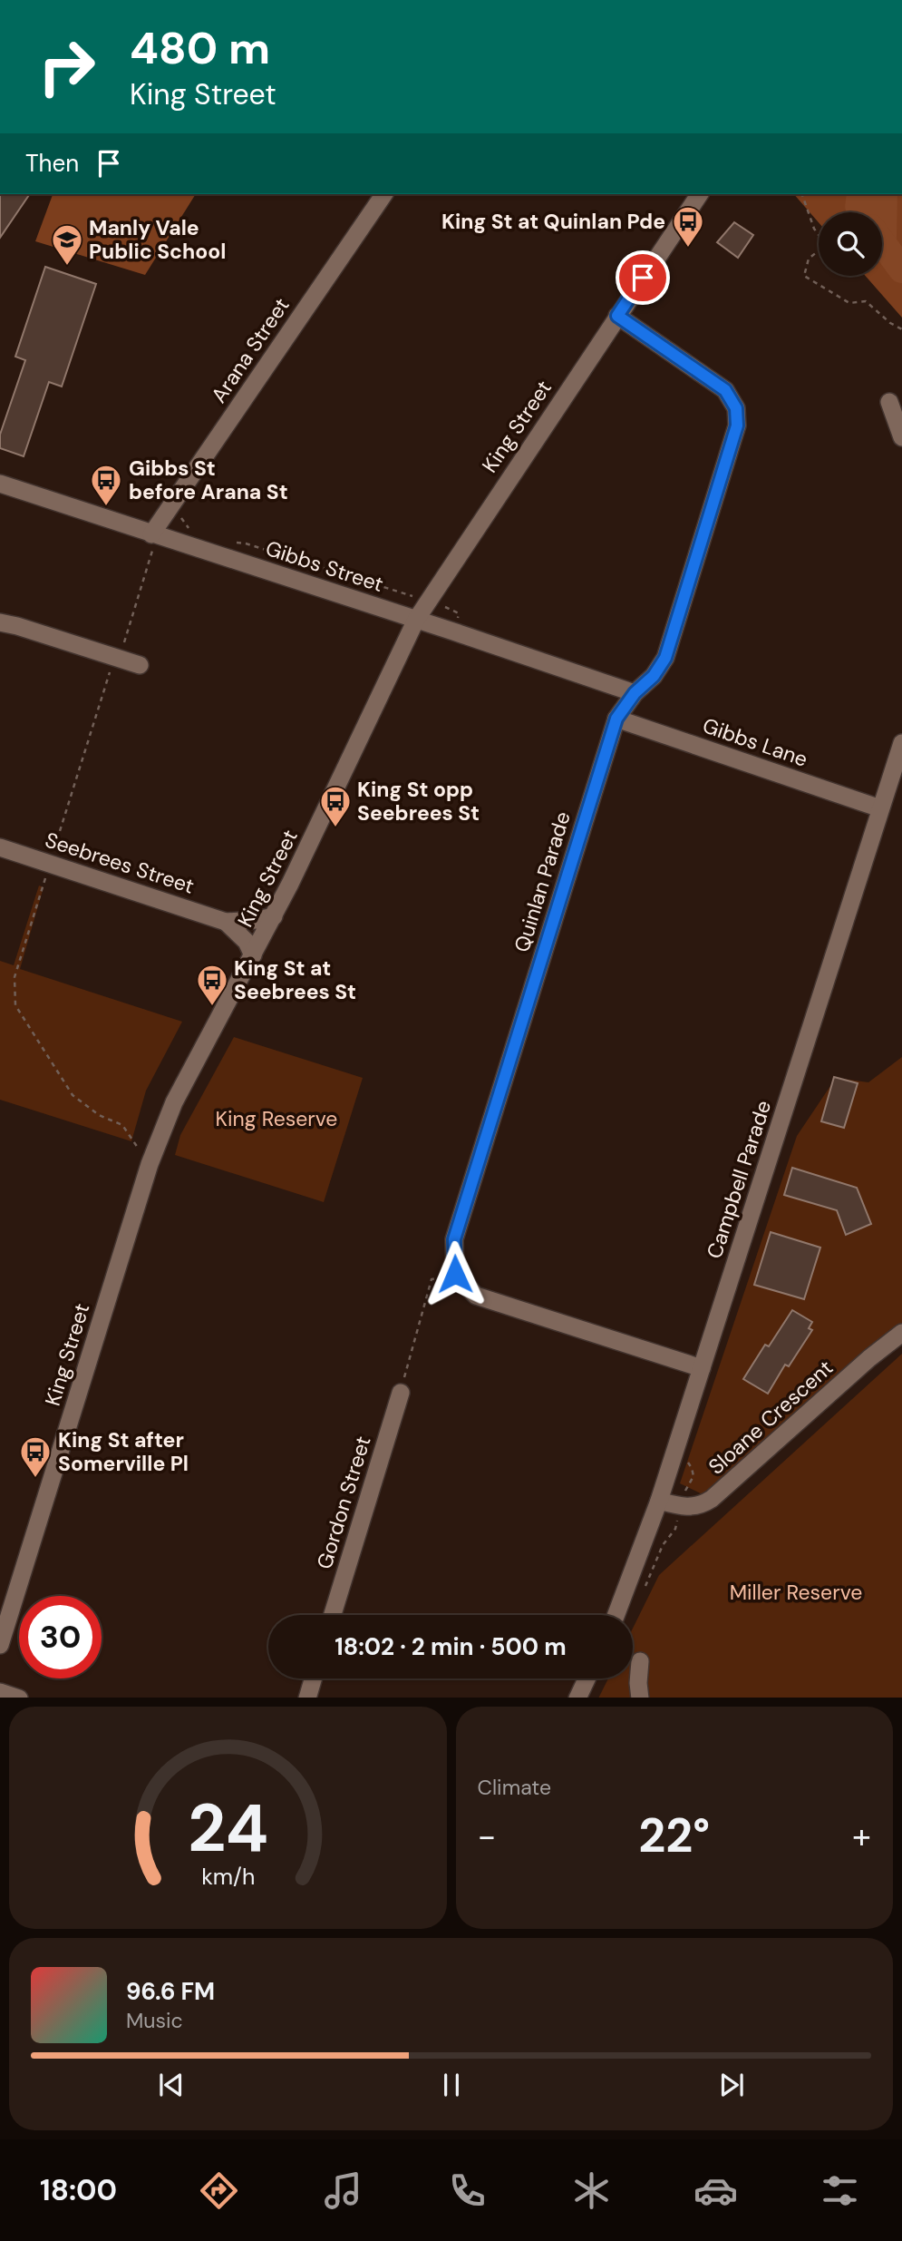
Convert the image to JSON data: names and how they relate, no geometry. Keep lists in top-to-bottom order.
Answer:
{
  "streets": {
    "street": [
      "Arana Street",
      "King Street",
      "Gibbs Street",
      "Gibbs Lane",
      "Seebrees Street",
      "Quinlan Parade",
      "Campbell Parade",
      "Sloane Crescent",
      "Gordon Street"
    ]
  },
  "crossings": [
    ["Arana Street", "Gibbs Street"],
    ["King Street", "Gibbs Street"],
    ["King Street", "Seebrees Street"],
    ["King Street", "Quinlan Parade"],
    ["Gibbs Street", "Quinlan Parade"],
    ["Gibbs Lane", "Quinlan Parade"],
    ["Gibbs Lane", "Campbell Parade"],
    ["Campbell Parade", "Sloane Crescent"]
  ],
  "parks": ["King Reserve", "Miller Reserve"],
  "places": {
    "bus stop": [
      "King St at Quinlan Pde",
      "Gibbs St before Arana St",
      "King St opp Seebrees St",
      "King St at Seebrees St",
      "King St after Somerville Pl"
    ],
    "school or university": ["Manly Vale Public School"]
  },
  "page": {
    "turn": ["480 m", "King Street"],
    "then": "Then",
    "limit": "30",
    "trip": "18:02 · 2 min · 500 m",
    "tile": "Climate",
    "heat": ["−", "22°", "+"],
    "song": ["96.6 FM", "Music"],
    "tabs": "18:00",
    "gauge": ["24", "km/h"]
  }
}
